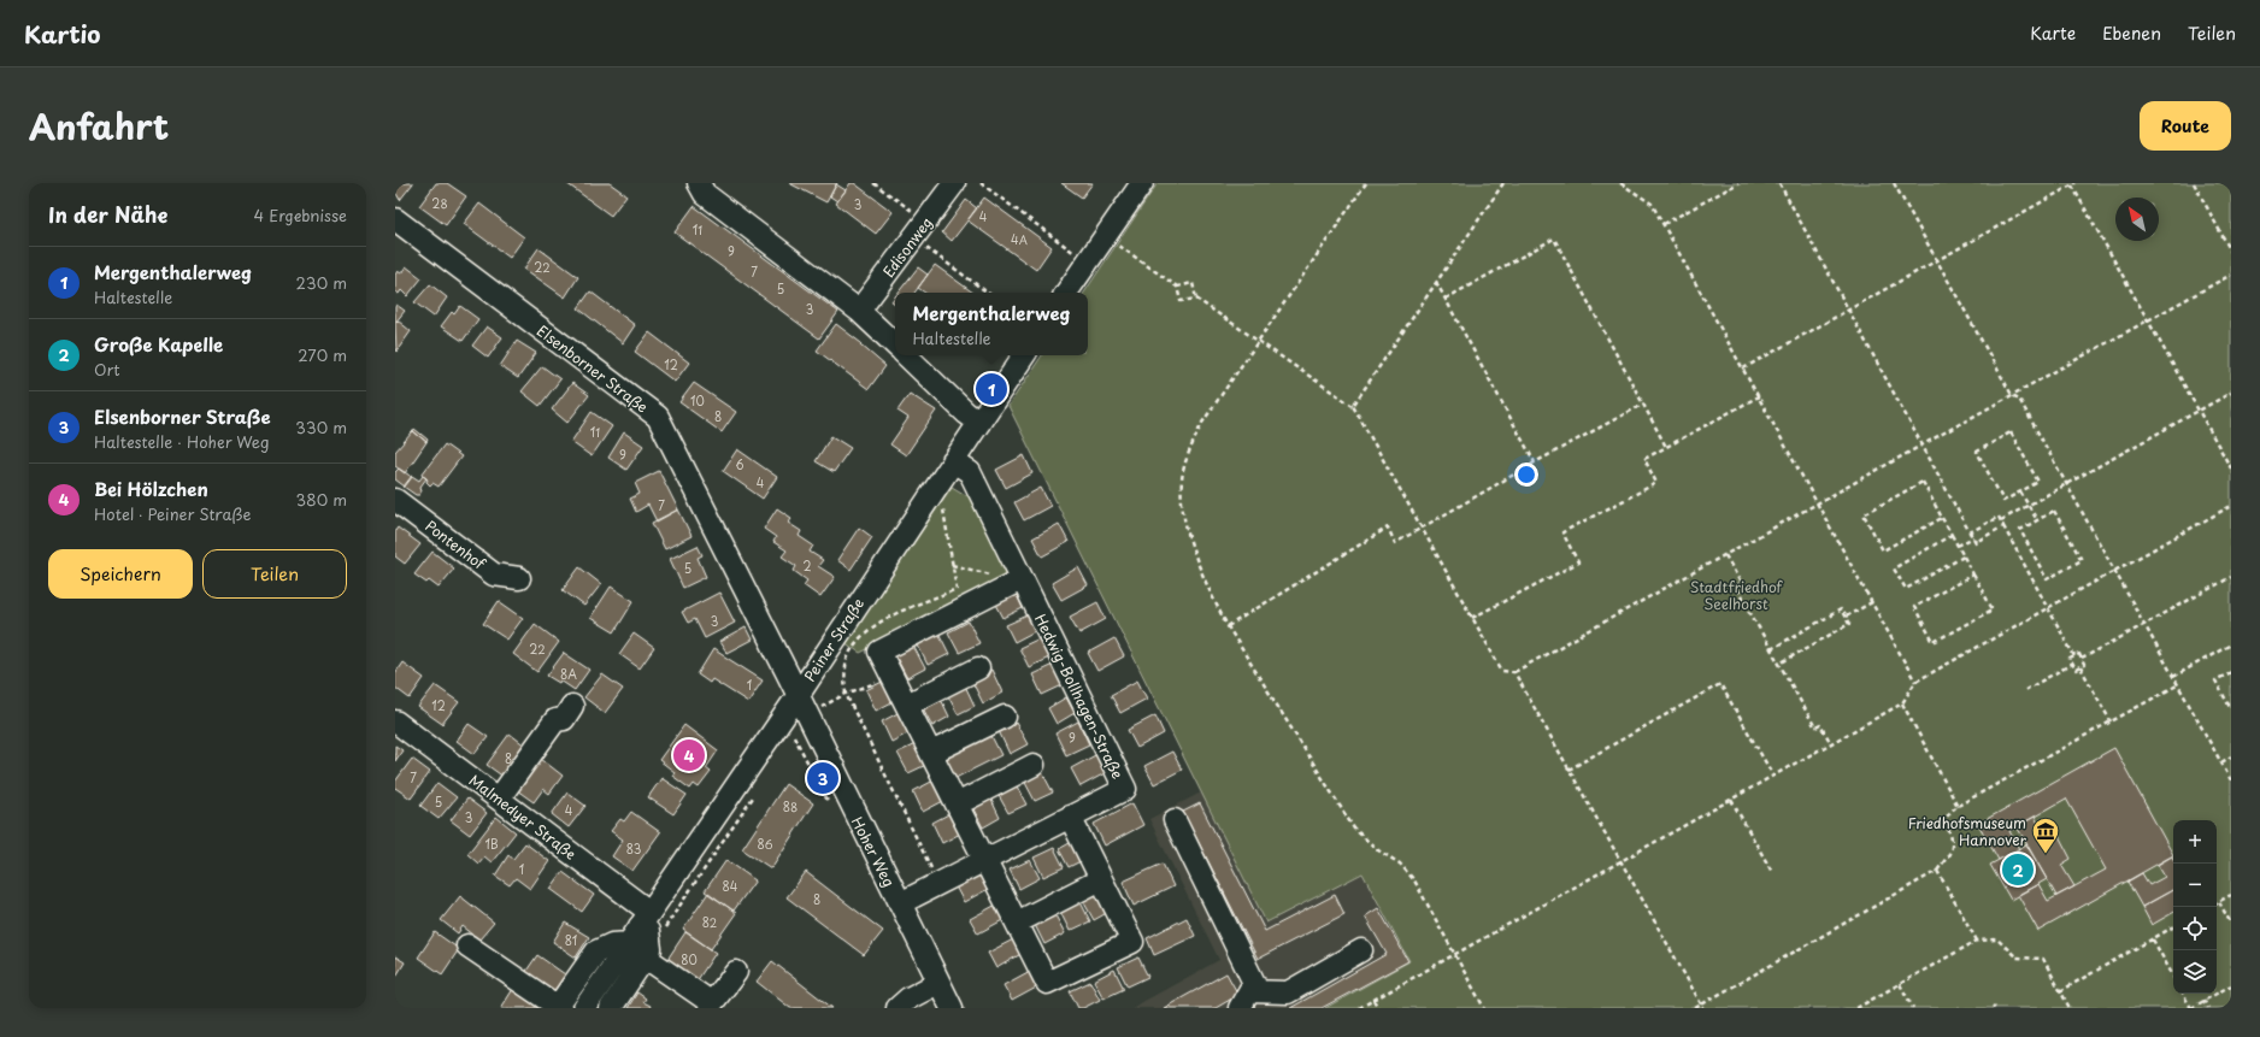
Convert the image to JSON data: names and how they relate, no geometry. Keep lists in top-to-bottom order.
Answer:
{
  "streets": {
    "street": [
      "Edisonweg",
      "Elsenborner Straße",
      "Pontenhof",
      "Peiner Straße",
      "Hedwig-Bollhagen-Straße",
      "Malmedyer Straße",
      "Hoher Weg"
    ]
  },
  "crossings": [
    ["Elsenborner Straße", "Peiner Straße"],
    ["Elsenborner Straße", "Hoher Weg"],
    ["Peiner Straße", "Hedwig-Bollhagen-Straße"],
    ["Peiner Straße", "Malmedyer Straße"],
    ["Peiner Straße", "Hoher Weg"],
    ["Hedwig-Bollhagen-Straße", "Hoher Weg"]
  ],
  "parks": ["Stadtfriedhof Seelhorst"],
  "places": {
    "museum": ["Friedhofsmuseum Hannover"]
  },
  "house_numbers": [
    "28",
    "3",
    "4",
    "11",
    "4A",
    "9",
    "22",
    "7",
    "5",
    "3",
    "12",
    "10",
    "8",
    "11",
    "9",
    "6",
    "4",
    "7",
    "2",
    "5",
    "3",
    "22",
    "8A",
    "1",
    "12",
    "9",
    "8",
    "7",
    "5",
    "88",
    "4",
    "3",
    "1B",
    "86",
    "83",
    "1",
    "84",
    "8",
    "82",
    "81",
    "80"
  ],
  "north": "top left",
  "page": {
    "header": "Kartio",
    "nav": ["Karte", "Ebenen", "Teilen"],
    "title": "Anfahrt",
    "buttons": [
      "Route",
      ["Speichern", "Teilen"]
    ],
    "heading": ["In der Nähe", "4 Ergebnisse"],
    "list": [
      {
        "mark": "1",
        "name": "Mergenthalerweg",
        "note": "Haltestelle",
        "value": "230 m"
      },
      {
        "mark": "2",
        "name": "Große Kapelle",
        "note": "Ort",
        "value": "270 m"
      },
      {
        "mark": "3",
        "name": "Elsenborner Straße",
        "note": "Haltestelle · Hoher Weg",
        "value": "330 m"
      },
      {
        "mark": "4",
        "name": "Bei Hölzchen",
        "note": "Hotel · Peiner Straße",
        "value": "380 m"
      }
    ],
    "popup": ["Mergenthalerweg", "Haltestelle"],
    "pins": [
      "1",
      "4",
      "3",
      "2"
    ],
    "map_buttons": ["+", "−"]
  }
}
